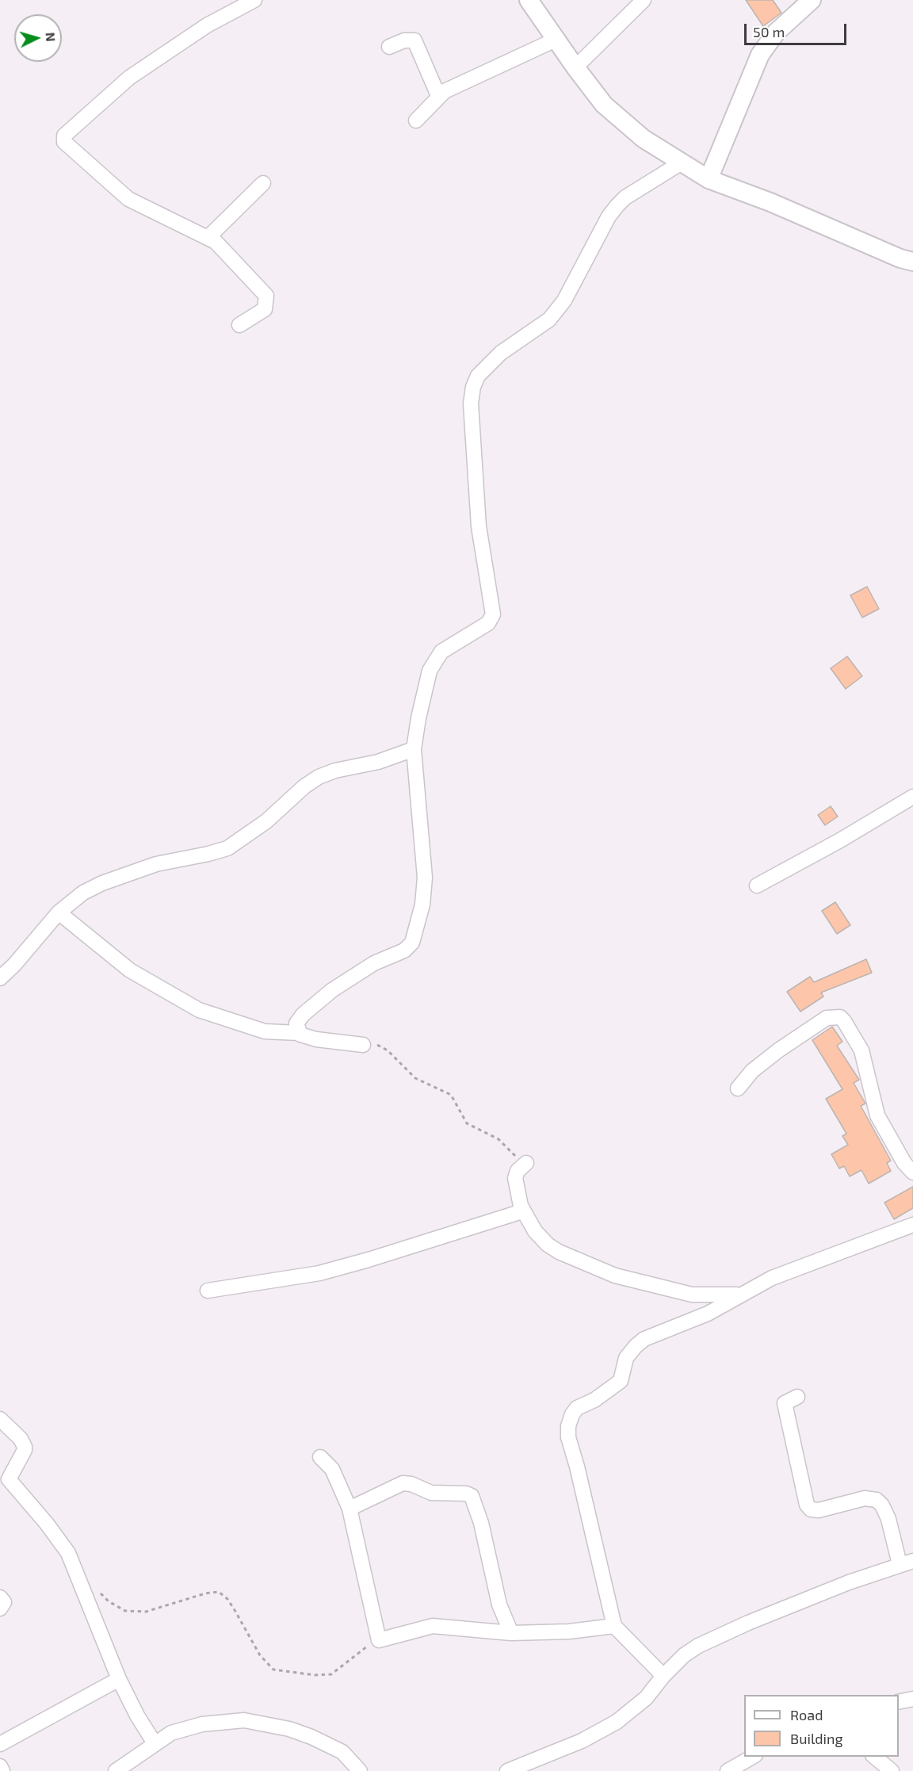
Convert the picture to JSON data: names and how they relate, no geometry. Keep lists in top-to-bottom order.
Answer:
{
  "legend": ["Road", "Building"],
  "scale_bar": "50 m",
  "north": "right"
}
